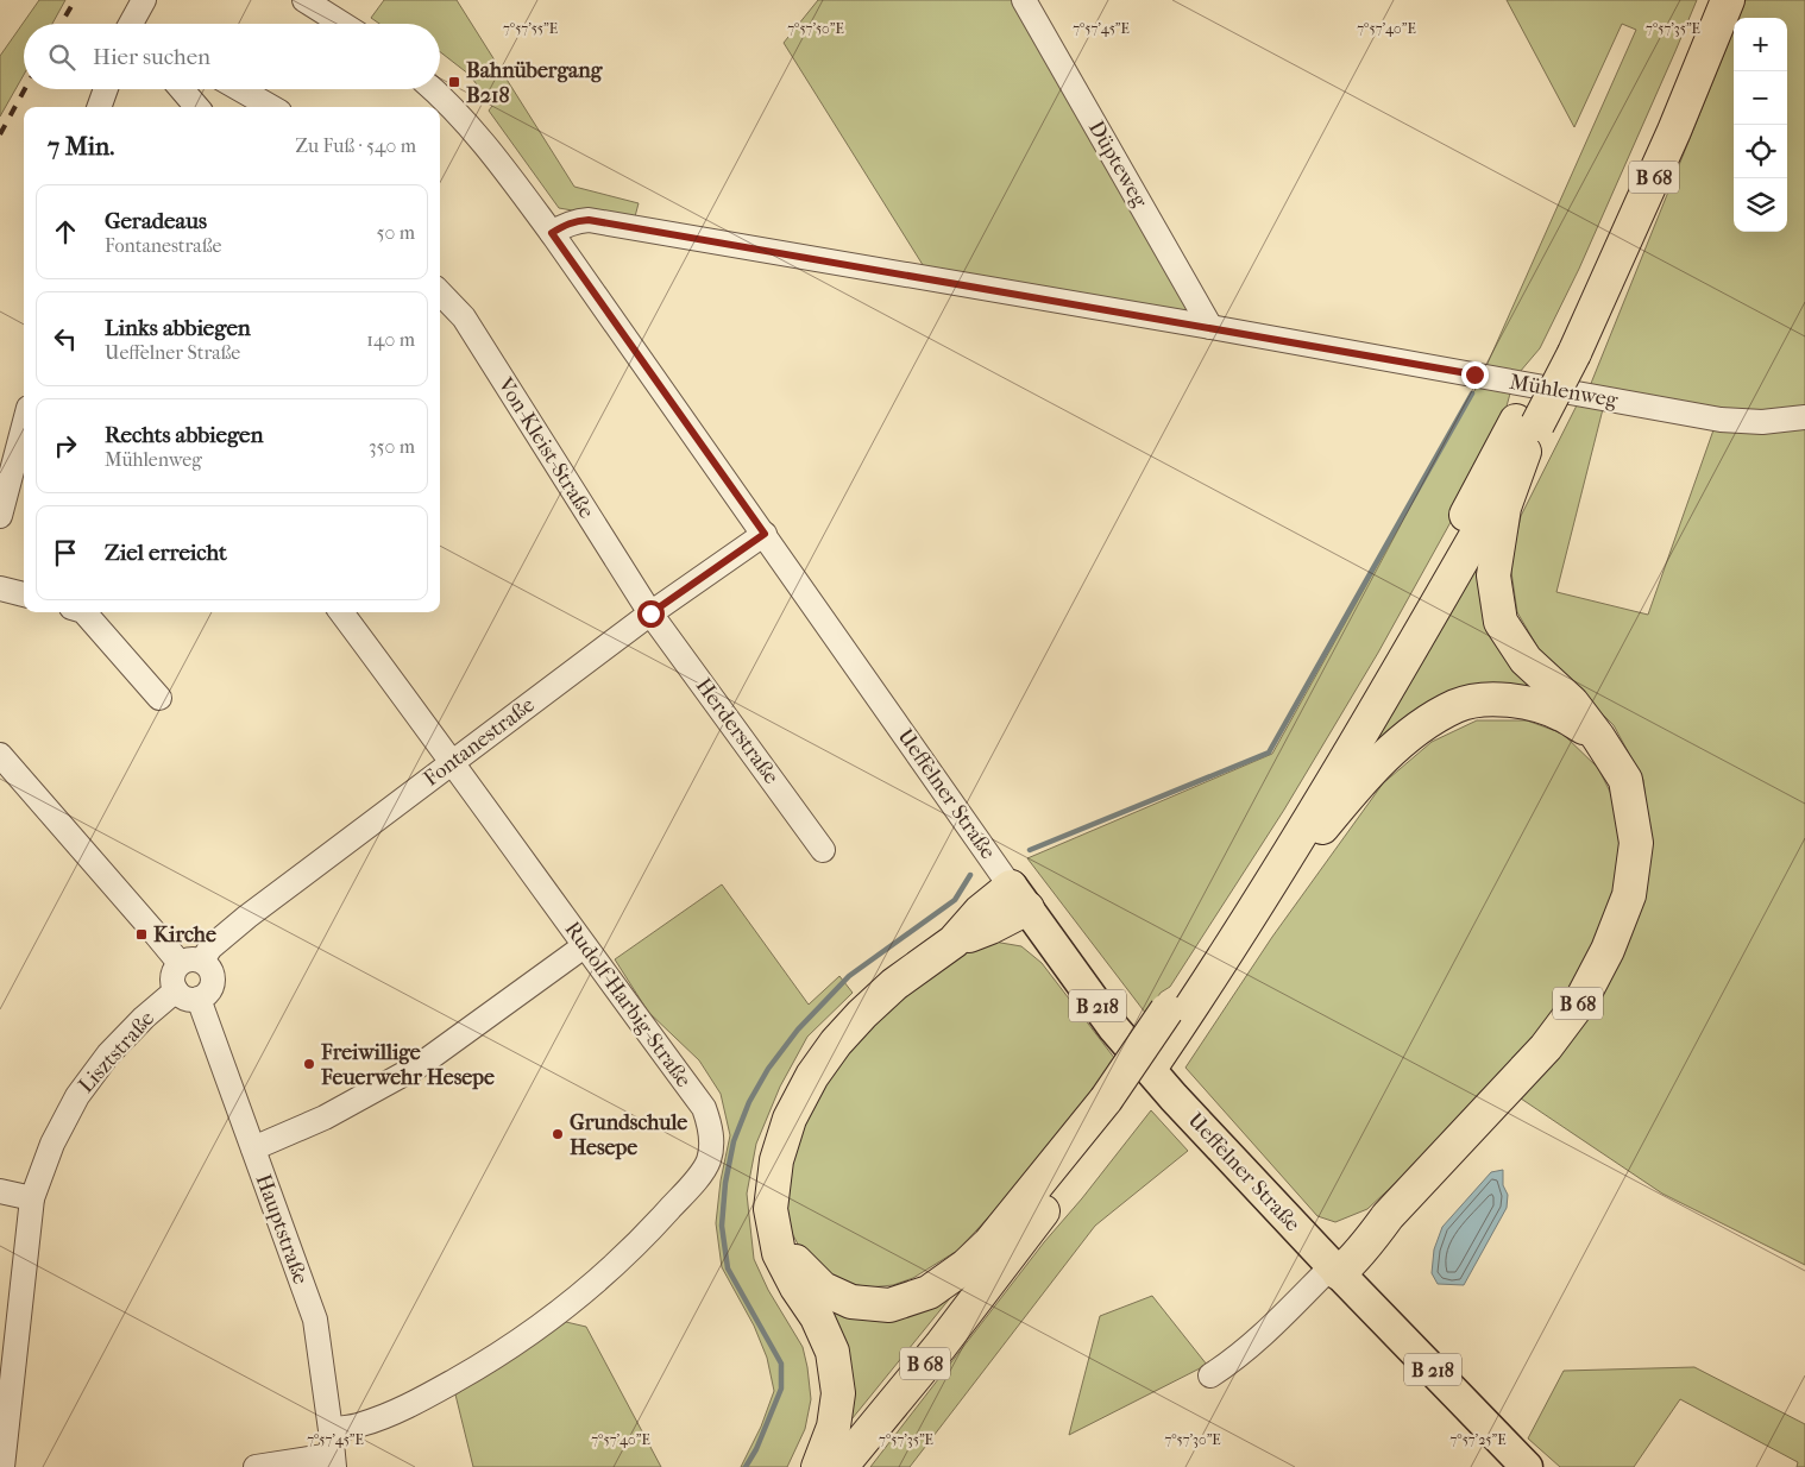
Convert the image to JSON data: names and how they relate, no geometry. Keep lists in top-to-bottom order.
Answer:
{
  "streets": {
    "highway": ["B 68"],
    "main road": ["Ueffelner Straße", "B 218"],
    "street": [
      "Düpteweg",
      "Mühlenweg",
      "Von-Kleist-Straße",
      "Herderstraße",
      "Fontanestraße",
      "Rudolf-Harbig-Straße",
      "Lisztstraße",
      "Hauptstraße"
    ]
  },
  "crossings": [
    ["Düpteweg", "Mühlenweg"],
    ["B 68", "Ueffelner Straße"],
    ["Mühlenweg", "Ueffelner Straße"],
    ["Von-Kleist-Straße", "Herderstraße"],
    ["Von-Kleist-Straße", "Fontanestraße"],
    ["Herderstraße", "Fontanestraße"],
    ["Fontanestraße", "Ueffelner Straße"],
    ["Fontanestraße", "Rudolf-Harbig-Straße"],
    ["Fontanestraße", "Lisztstraße"],
    ["Fontanestraße", "Hauptstraße"],
    ["Rudolf-Harbig-Straße", "Hauptstraße"],
    ["Lisztstraße", "Hauptstraße"]
  ],
  "places": {
    "transit": ["Bahnübergang B218", "Kirche"],
    "other": ["Freiwillige Feuerwehr Hesepe", "Grundschule Hesepe"]
  },
  "page": {
    "map_buttons": ["+", "−"],
    "search": "Hier suchen",
    "heading": ["7 Min.", "Zu Fuß · 540 m"],
    "list": [
      ["Geradeaus", "Fontanestraße", "50 m"],
      ["Links abbiegen", "Ueffelner Straße", "140 m"],
      ["Rechts abbiegen", "Mühlenweg", "350 m"],
      "Ziel erreicht"
    ]
  },
  "coordinates": [
    "7°57'55\"E",
    "7°57'50\"E",
    "7°57'45\"E",
    "7°57'40\"E",
    "7°57'35\"E",
    "7°57'30\"E",
    "7°57'25\"E"
  ]
}
